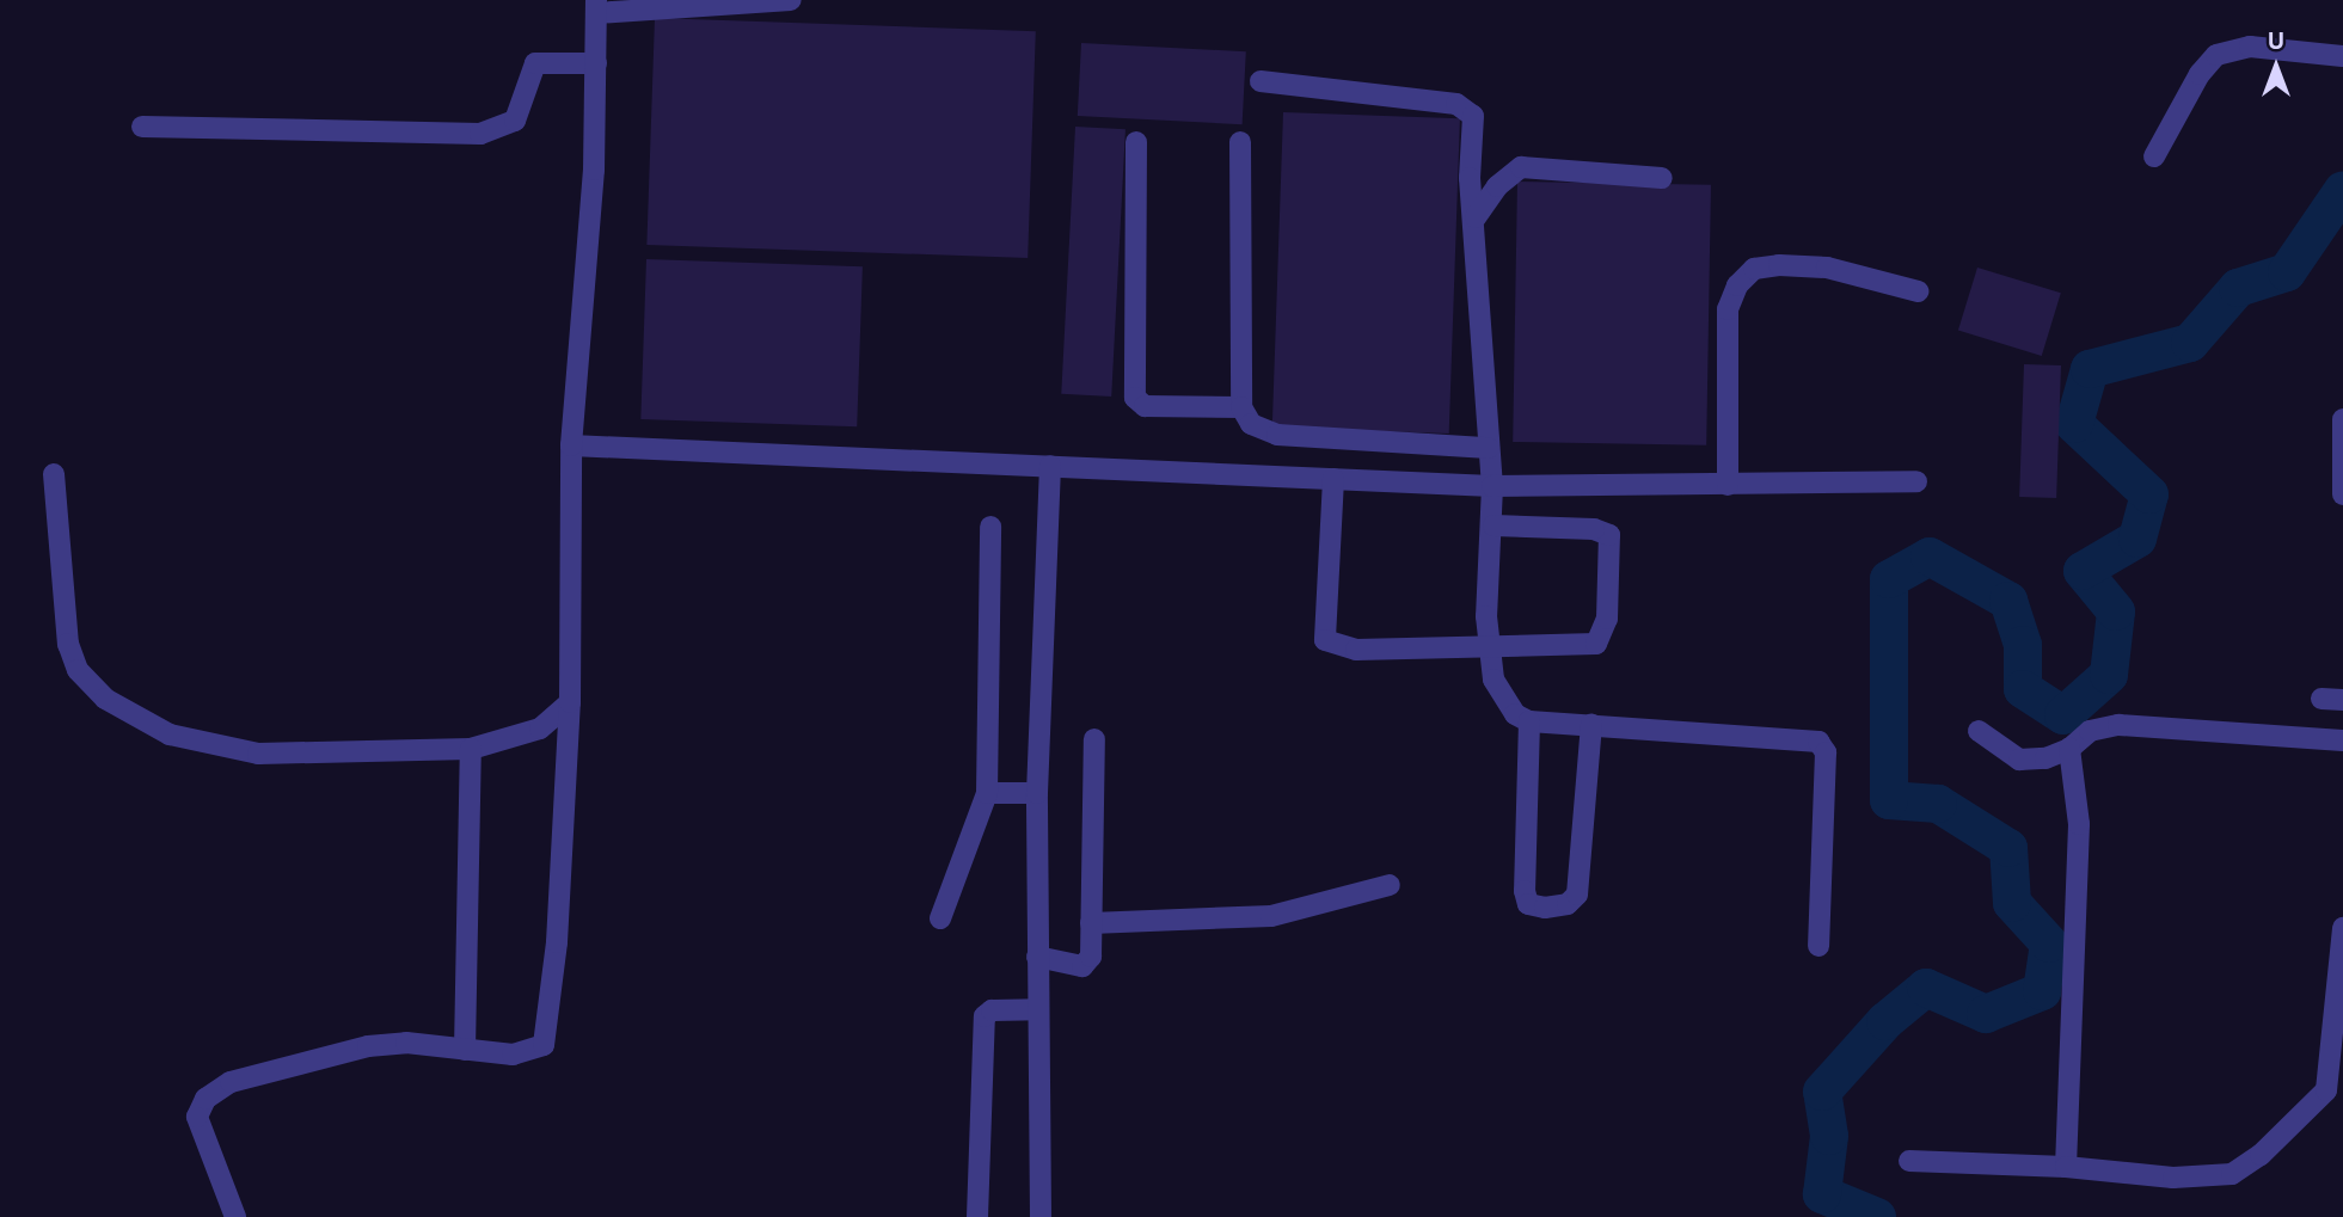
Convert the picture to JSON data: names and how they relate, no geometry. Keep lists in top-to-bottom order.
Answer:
{
  "north": "top"
}
